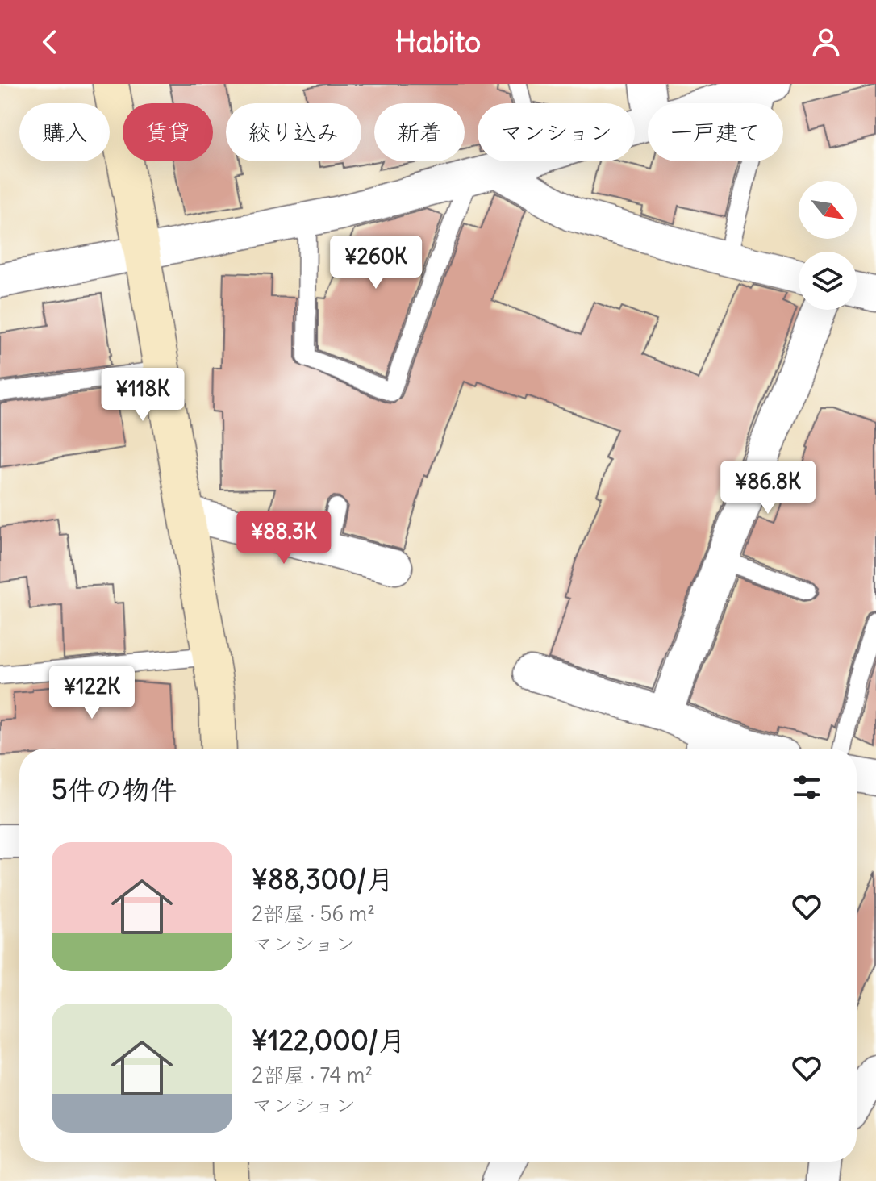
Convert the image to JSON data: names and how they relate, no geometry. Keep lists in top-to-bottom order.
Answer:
{
  "north": "bottom right",
  "page": {
    "header": "Habito",
    "chip": [
      "購入",
      "賃貸",
      "絞り込み",
      "新着",
      "マンション",
      "一戸建て"
    ],
    "price": [
      "¥260K",
      "¥118K",
      "¥86.8K",
      "¥88.3K",
      "¥122K"
    ],
    "heading": "5件の物件",
    "list": [
      {
        "name": "¥88,300/月",
        "note": "2部屋 · 56 m² · マンション"
      },
      {
        "name": "¥122,000/月",
        "note": "2部屋 · 74 m² · マンション"
      }
    ]
  }
}
